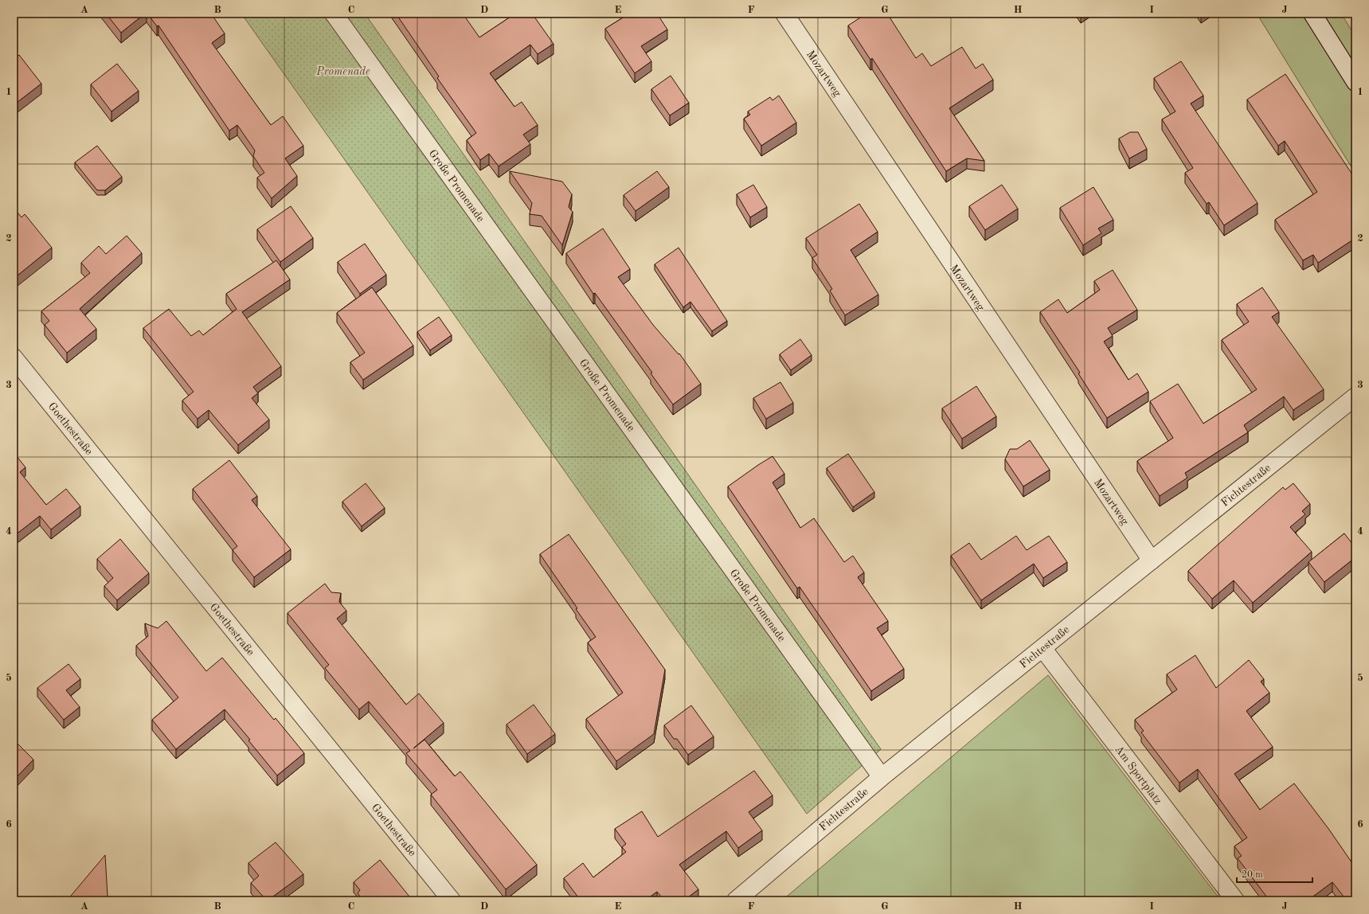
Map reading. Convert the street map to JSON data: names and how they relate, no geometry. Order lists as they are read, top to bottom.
{
  "streets": {
    "street": [
      "Mozartweg",
      "Große Promenade",
      "Goethestraße",
      "Fichtestraße",
      "Am Sportplatz"
    ]
  },
  "crossings": [
    ["Mozartweg", "Fichtestraße"],
    ["Große Promenade", "Fichtestraße"],
    ["Fichtestraße", "Am Sportplatz"]
  ],
  "parks": ["Promenade"],
  "scale_bar": "20 m",
  "grid": {
    "columns": [
      "A",
      "B",
      "C",
      "D",
      "E",
      "F",
      "G",
      "H",
      "I",
      "J"
    ],
    "rows": [
      "1",
      "2",
      "3",
      "4",
      "5",
      "6"
    ]
  }
}
